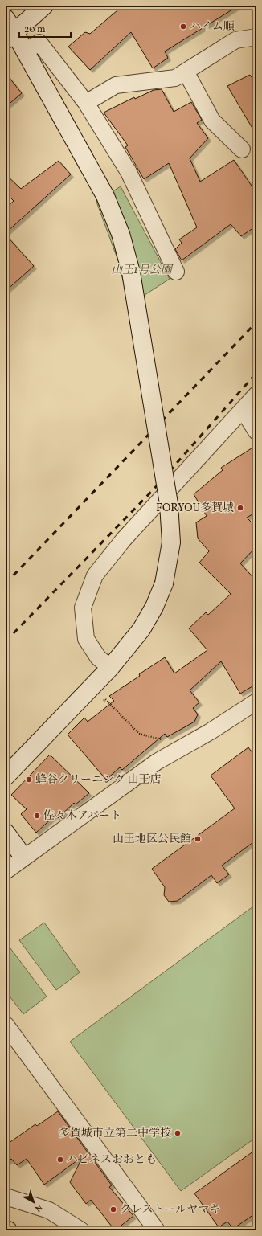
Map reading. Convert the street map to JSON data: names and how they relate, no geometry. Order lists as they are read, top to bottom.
{
  "parks": ["山王1号公園"],
  "places": [
    "ハイム順",
    "FORYOU多賀城",
    "蜂谷クリーニング 山王店",
    "佐々木アパート",
    "山王地区公民館",
    "多賀城市立第二中学校",
    "ハピネスおおとも",
    "クレストールヤマキ"
  ],
  "scale_bar": "20 m",
  "north": "bottom right"
}
